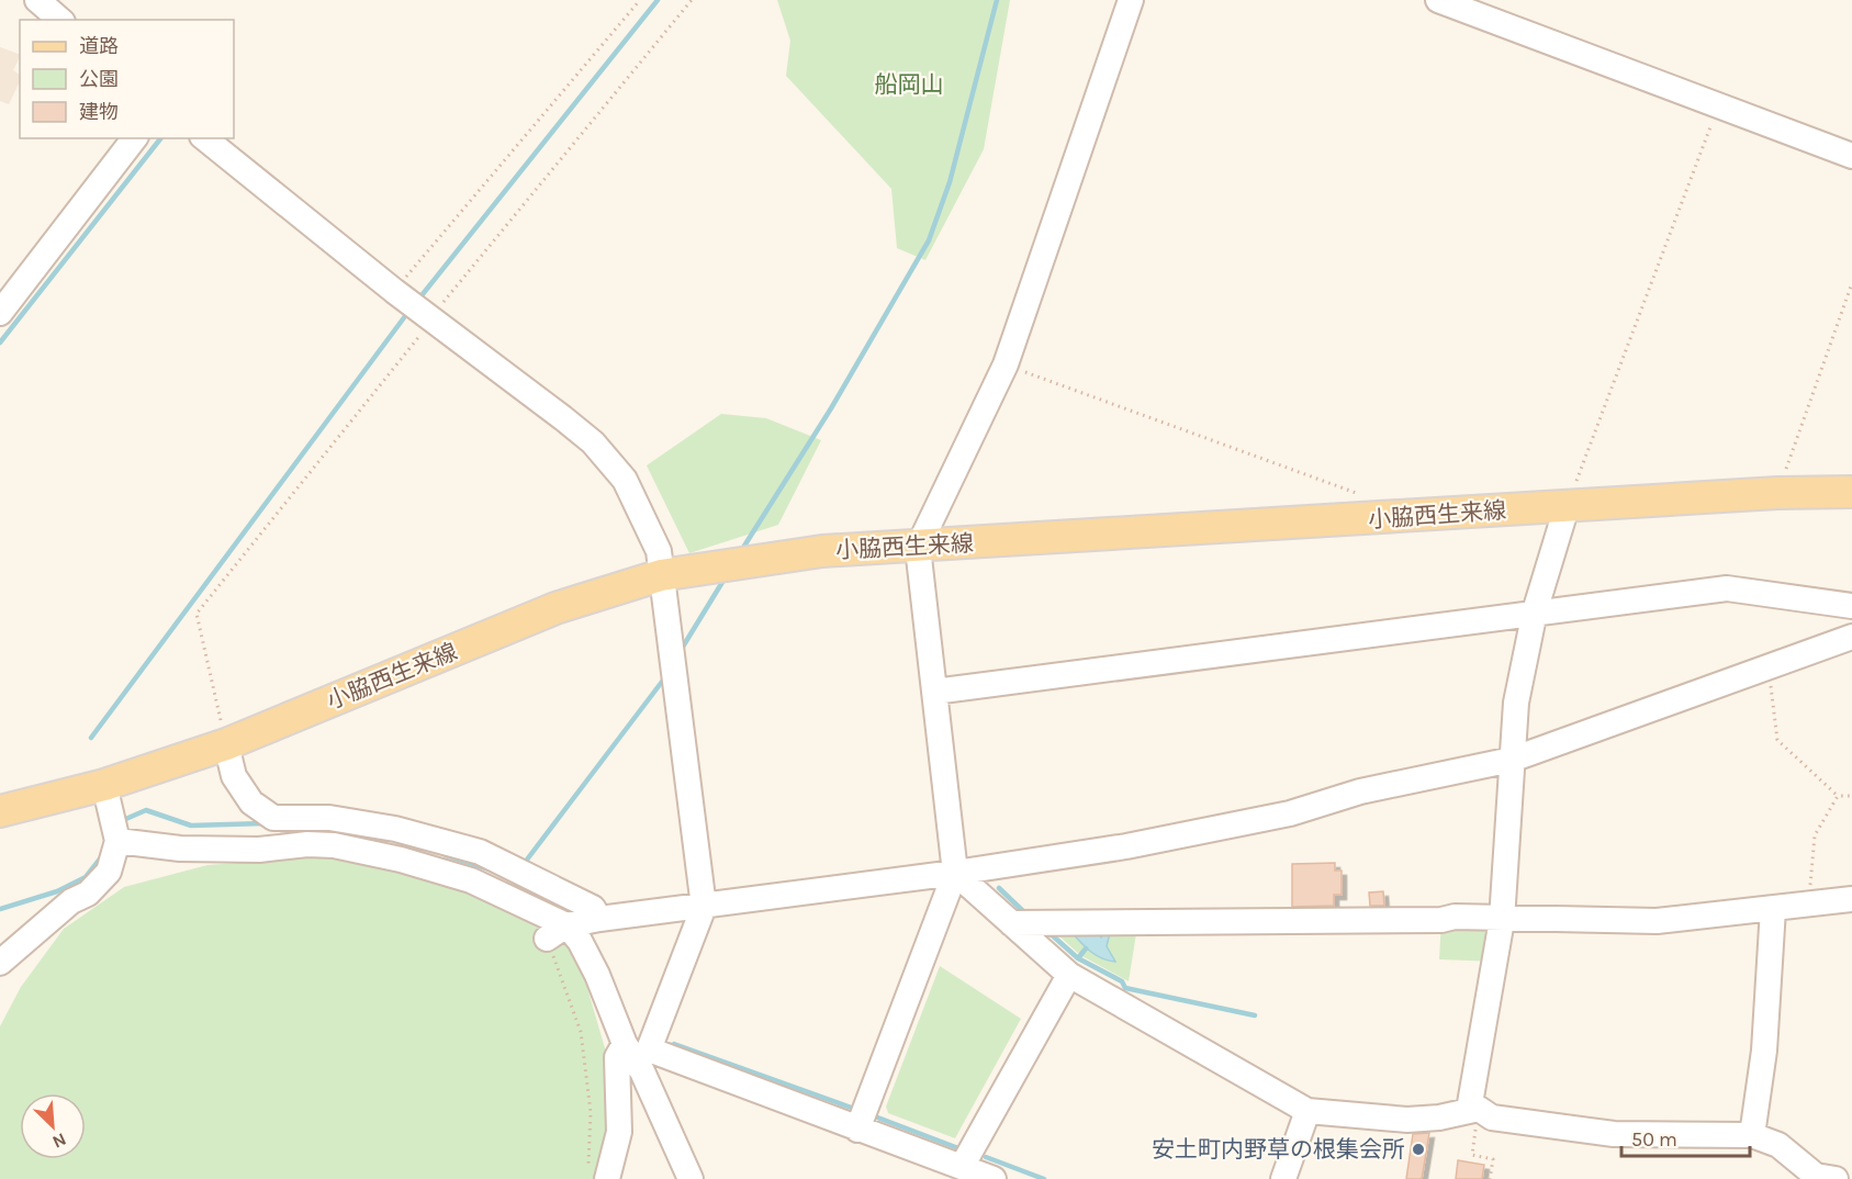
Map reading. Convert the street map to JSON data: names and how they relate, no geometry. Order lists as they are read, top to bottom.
{
  "streets": {
    "main road": ["小脇西生来線"]
  },
  "parks": ["船岡山"],
  "places": ["安土町内野草の根集会所"],
  "legend": ["道路", "公園", "建物"],
  "scale_bar": "50 m",
  "north": "bottom right"
}
